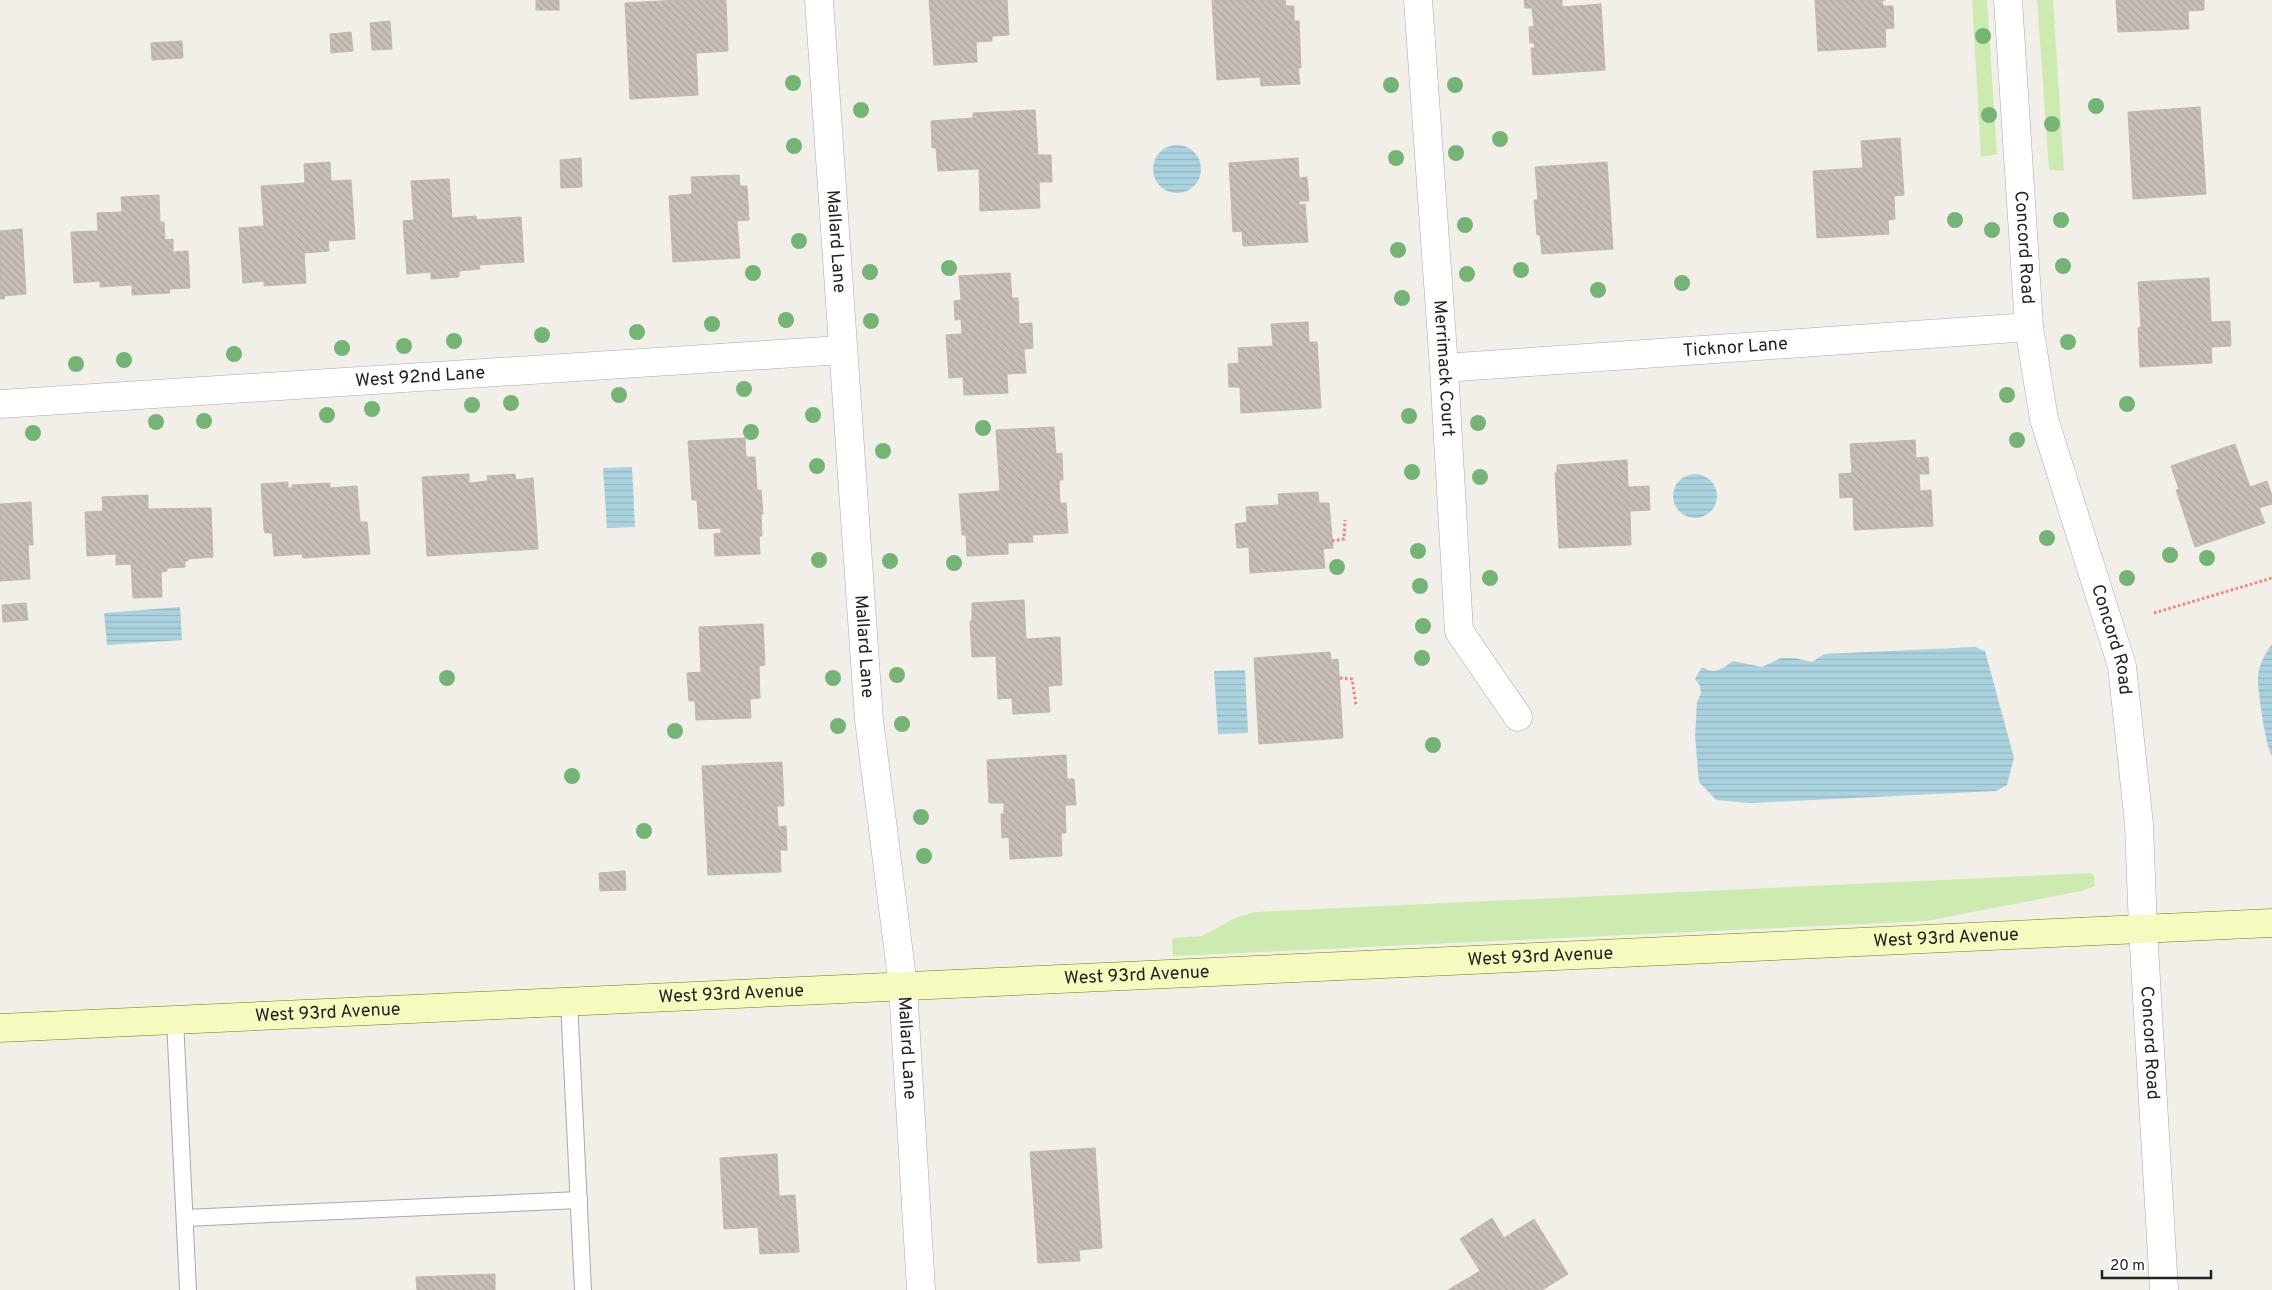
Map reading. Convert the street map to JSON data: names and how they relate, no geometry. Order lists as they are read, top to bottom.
{
  "streets": {
    "street": [
      "Mallard Lane",
      "Concord Road",
      "Ticknor Lane",
      "Merrimack Court",
      "West 92nd Lane",
      "West 93rd Avenue"
    ]
  },
  "crossings": [
    ["Mallard Lane", "West 92nd Lane"],
    ["Mallard Lane", "West 93rd Avenue"],
    ["Concord Road", "Ticknor Lane"],
    ["Concord Road", "West 93rd Avenue"],
    ["Ticknor Lane", "Merrimack Court"]
  ],
  "scale_bar": "20 m"
}
